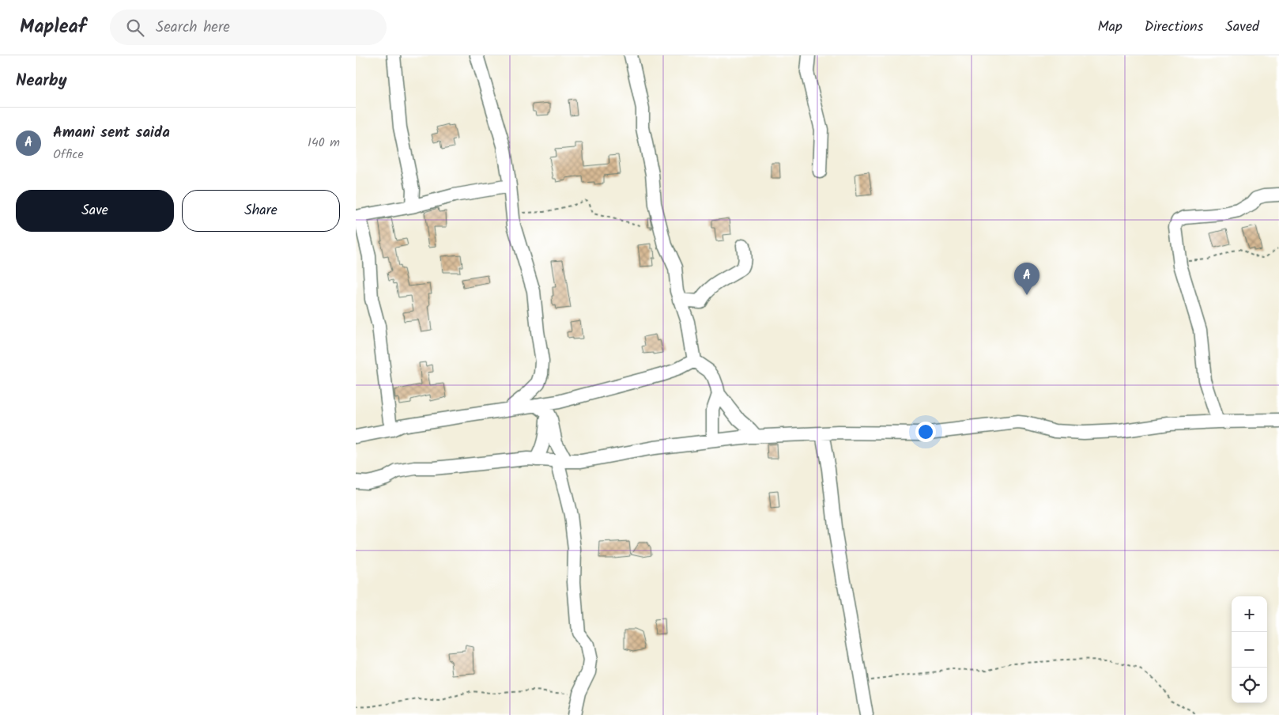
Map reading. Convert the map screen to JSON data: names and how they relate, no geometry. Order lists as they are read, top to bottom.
{
  "page": {
    "header": "Mapleaf",
    "search": "Search here",
    "nav": ["Map", "Directions", "Saved"],
    "heading": "Nearby",
    "list": [
      {
        "mark": "A",
        "name": "Amani sent saida",
        "note": "Office",
        "value": "140 m"
      }
    ],
    "buttons": ["Save", "Share"],
    "pins": "A",
    "map_buttons": ["+", "−"]
  }
}
